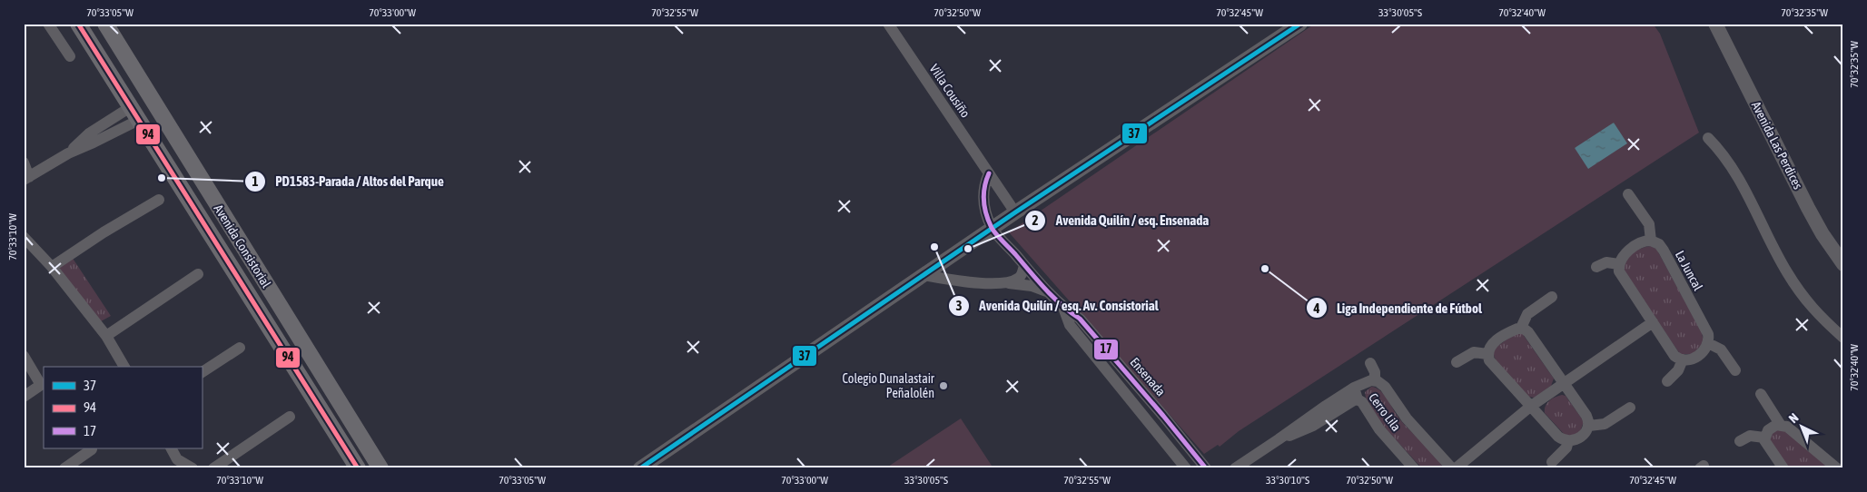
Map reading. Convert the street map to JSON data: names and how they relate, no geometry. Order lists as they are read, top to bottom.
{
  "streets": {
    "main road": ["Avenida Consistorial"],
    "street": [
      "Villa Cousiño",
      "Avenida Las Perdices",
      "La Juncal",
      "Ensenada",
      "Cerro Lila"
    ]
  },
  "places": [
    "PD1583-Parada / Altos del Parque",
    "Avenida Quilín / esq. Av. Consistorial",
    "Avenida Quilín / esq. Ensenada",
    "Liga Independiente de Fútbol",
    "Colegio Dunalastair Peñalolén"
  ],
  "lines": ["transit line 37", "transit line 94", "transit line 17"],
  "legend": ["37", "94", "17"],
  "north": "top left",
  "coordinates": [
    "70°33'05\"W",
    "70°33'00\"W",
    "70°32'55\"W",
    "70°32'50\"W",
    "70°32'45\"W",
    "33°30'05\"S",
    "70°32'40\"W",
    "70°32'35\"W",
    "70°33'10\"W",
    "33°30'10\"S"
  ]
}
